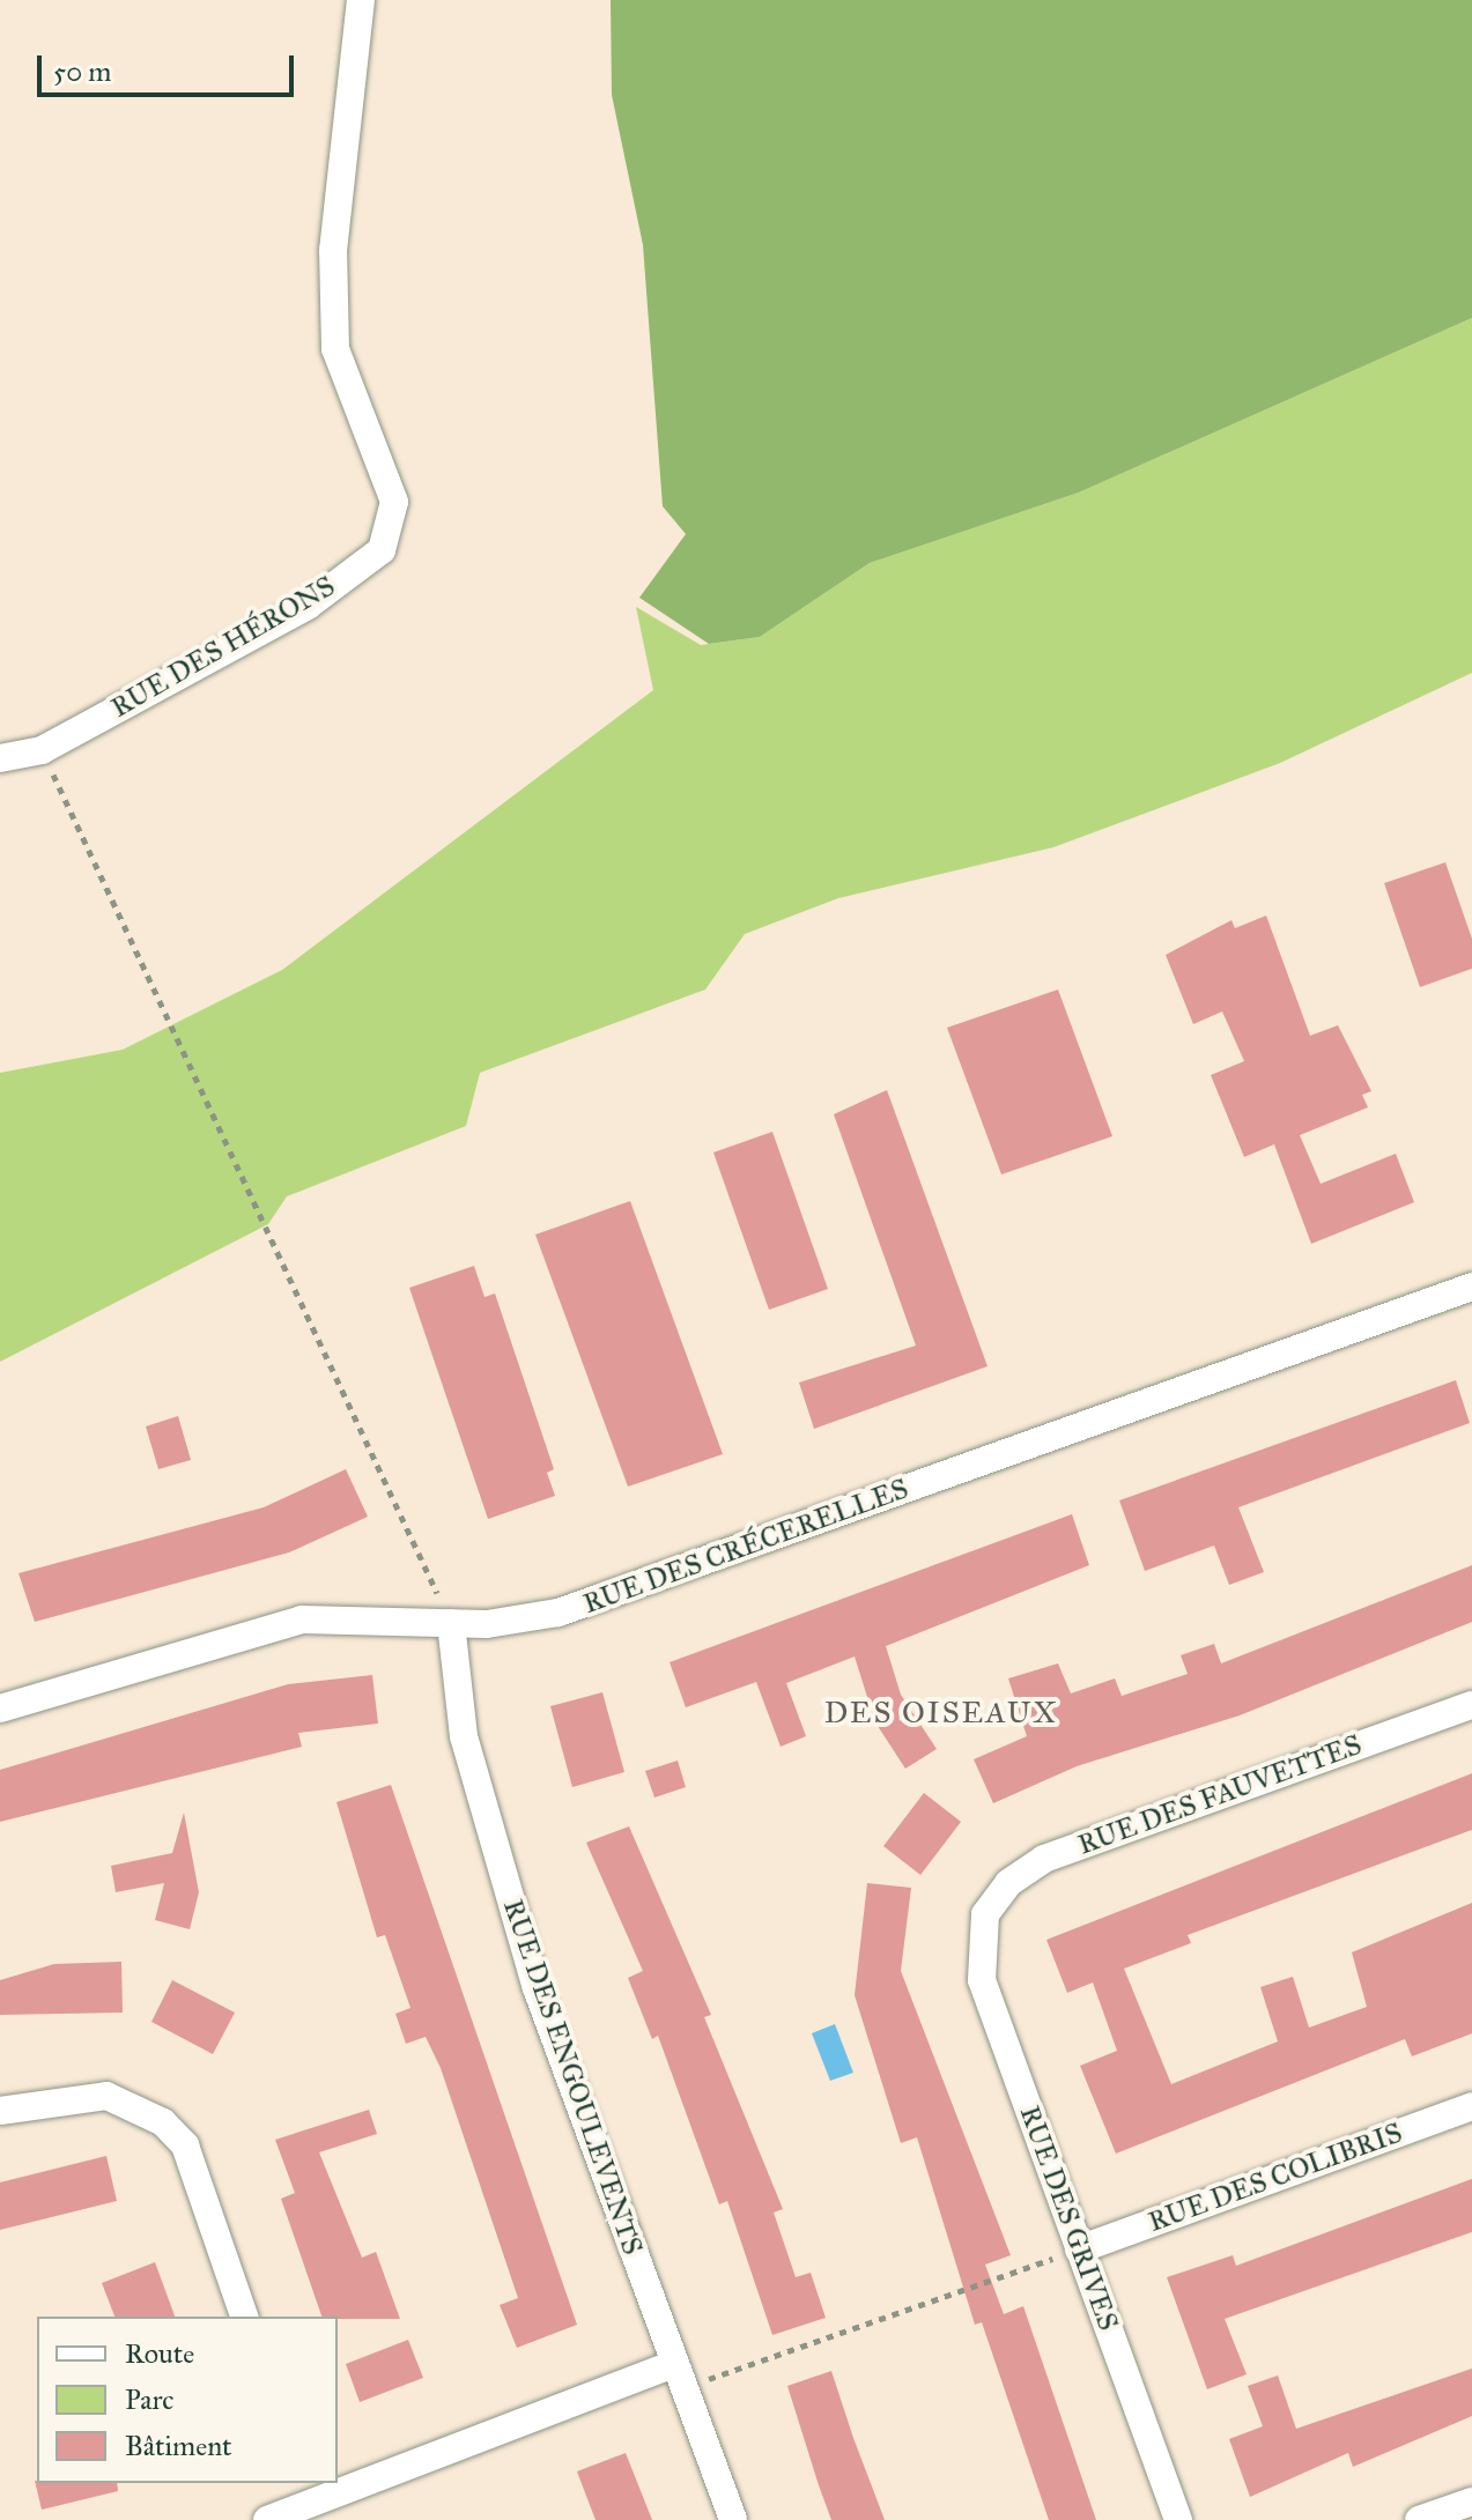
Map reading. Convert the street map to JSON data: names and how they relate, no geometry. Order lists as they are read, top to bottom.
{
  "streets": {
    "street": [
      "RUE DES HÉRONS",
      "RUE DES CRÉCERELLES",
      "RUE DES FAUVETTES",
      "RUE DES ENGOULEVENTS",
      "RUE DES COLIBRIS",
      "RUE DES GRIVES"
    ]
  },
  "crossings": [
    ["RUE DES CRÉCERELLES", "RUE DES ENGOULEVENTS"],
    ["RUE DES FAUVETTES", "RUE DES GRIVES"],
    ["RUE DES COLIBRIS", "RUE DES GRIVES"]
  ],
  "districts": ["DES OISEAUX"],
  "legend": ["Route", "Parc", "Bâtiment"],
  "scale_bar": "50 m"
}
